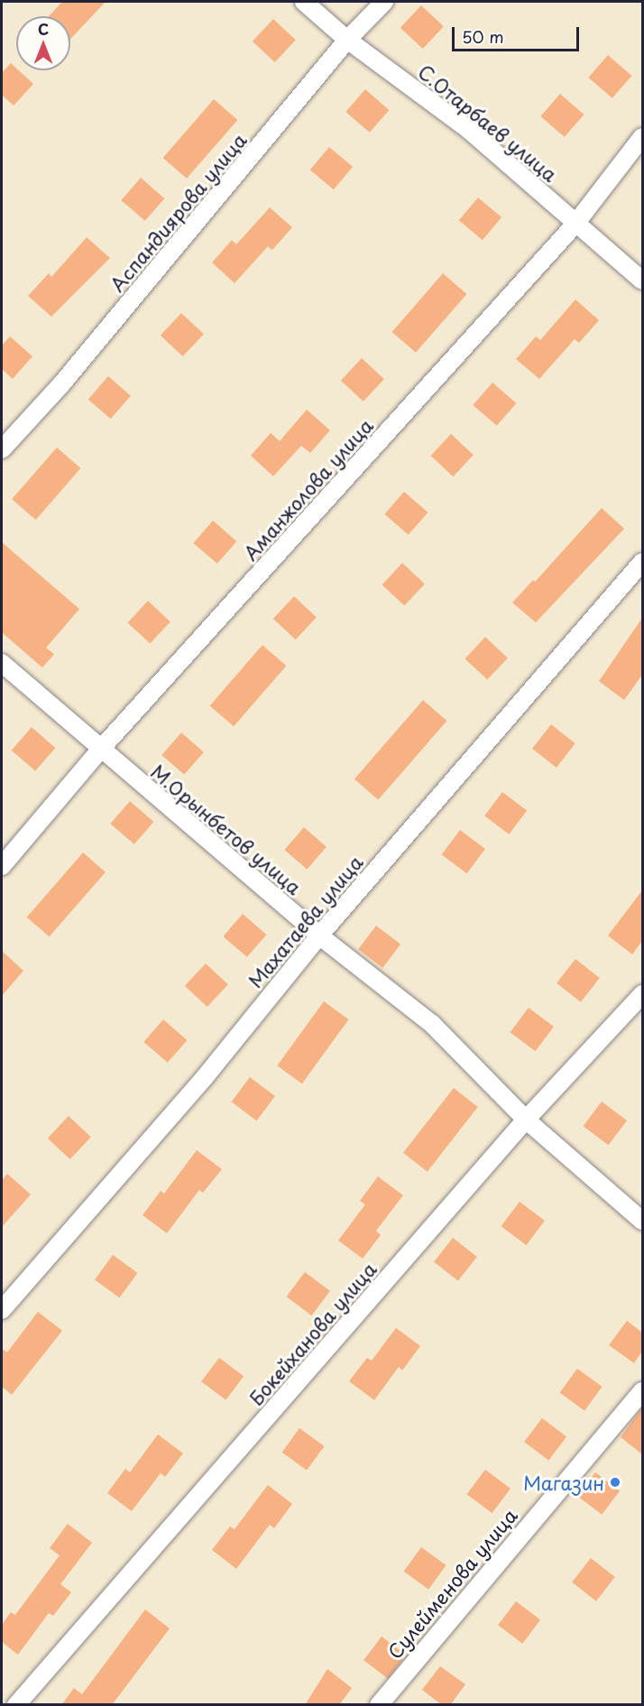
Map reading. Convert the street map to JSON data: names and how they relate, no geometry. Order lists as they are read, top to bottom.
{
  "streets": {
    "street": [
      "С.Отарбаев улица",
      "Аспандиярова улица",
      "Аманжолова улица",
      "М.Орынбетов улица",
      "Махатаева улица",
      "Бокейханова улица",
      "Сулейменова улица"
    ]
  },
  "crossings": [
    ["С.Отарбаев улица", "Аспандиярова улица"],
    ["С.Отарбаев улица", "Аманжолова улица"],
    ["Аманжолова улица", "М.Орынбетов улица"],
    ["М.Орынбетов улица", "Махатаева улица"],
    ["М.Орынбетов улица", "Бокейханова улица"]
  ],
  "places": ["Магазин"],
  "scale_bar": "50 m",
  "north": "top"
}
